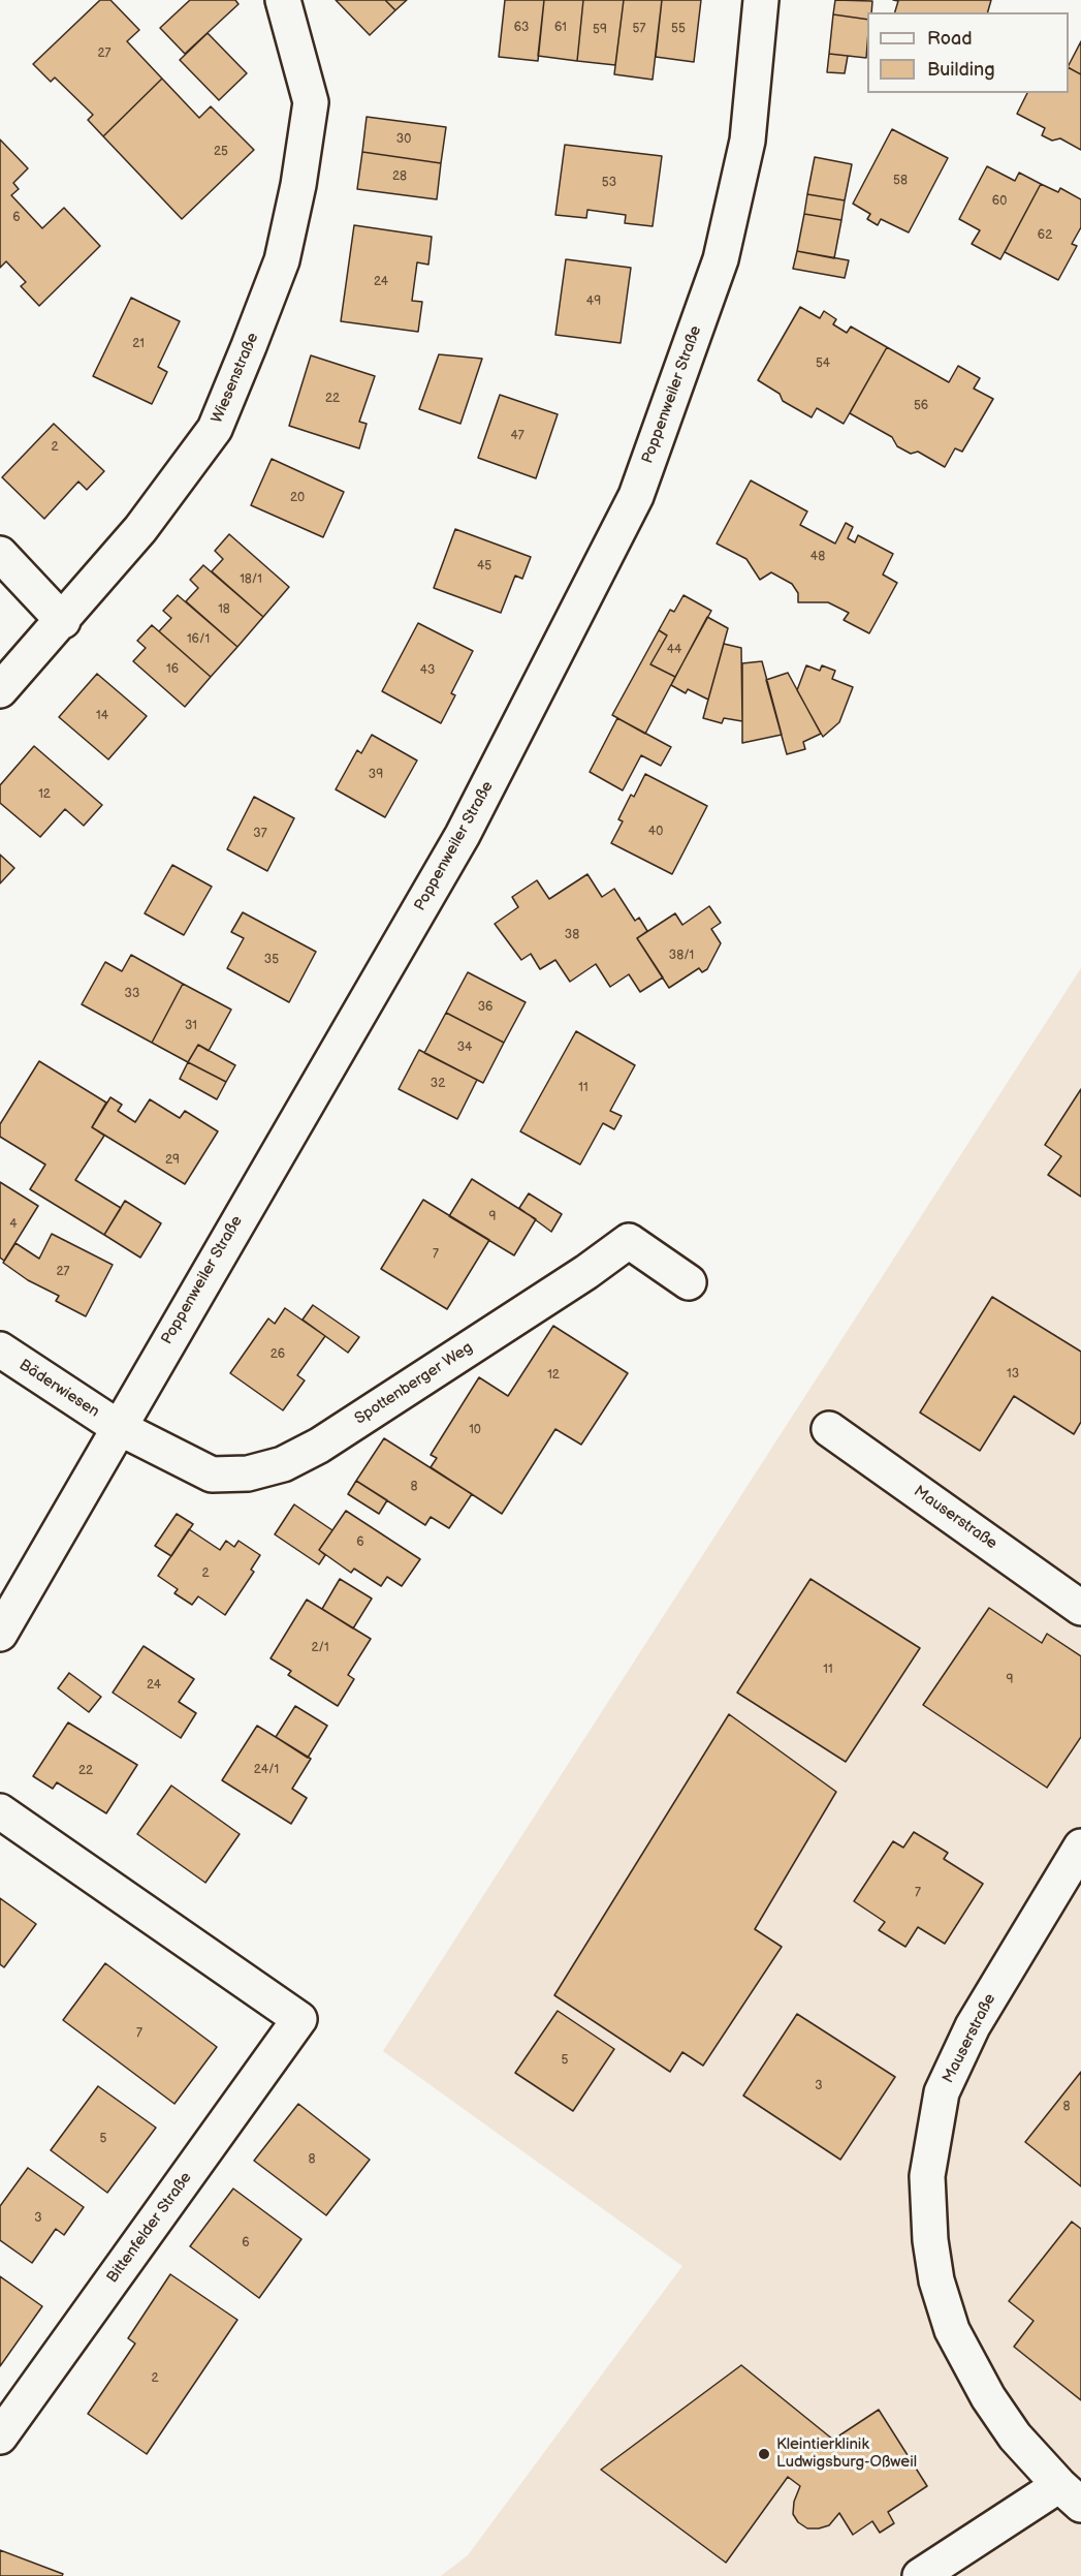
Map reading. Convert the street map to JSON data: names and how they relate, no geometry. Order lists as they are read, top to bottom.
{
  "streets": {
    "street": [
      "Wiesenstraße",
      "Poppenweiler Straße",
      "Spottenberger Weg",
      "Bäderwiesen",
      "Mauserstraße",
      "Bittenfelder Straße"
    ]
  },
  "crossings": [
    ["Poppenweiler Straße", "Spottenberger Weg"],
    ["Poppenweiler Straße", "Bäderwiesen"],
    ["Spottenberger Weg", "Bäderwiesen"]
  ],
  "places": ["Kleintierklinik Ludwigsburg-Oßweil"],
  "house_numbers": [
    "63",
    "61",
    "57",
    "55",
    "59",
    "27",
    "30",
    "25",
    "28",
    "58",
    "53",
    "60",
    "6",
    "62",
    "24",
    "49",
    "21",
    "54",
    "22",
    "56",
    "47",
    "2",
    "20",
    "48",
    "45",
    "18/1",
    "18",
    "16/1",
    "44",
    "16",
    "43",
    "14",
    "39",
    "12",
    "40",
    "37",
    "38",
    "38/1",
    "35",
    "33",
    "36",
    "31",
    "34",
    "32",
    "11",
    "29",
    "9",
    "4",
    "7",
    "27",
    "26",
    "13",
    "12",
    "10",
    "8",
    "6",
    "2",
    "2/1",
    "11",
    "9",
    "24",
    "24/1",
    "22",
    "7",
    "7",
    "5",
    "3",
    "8",
    "5",
    "8",
    "3",
    "6",
    "2"
  ],
  "legend": ["Road", "Building"]
}
